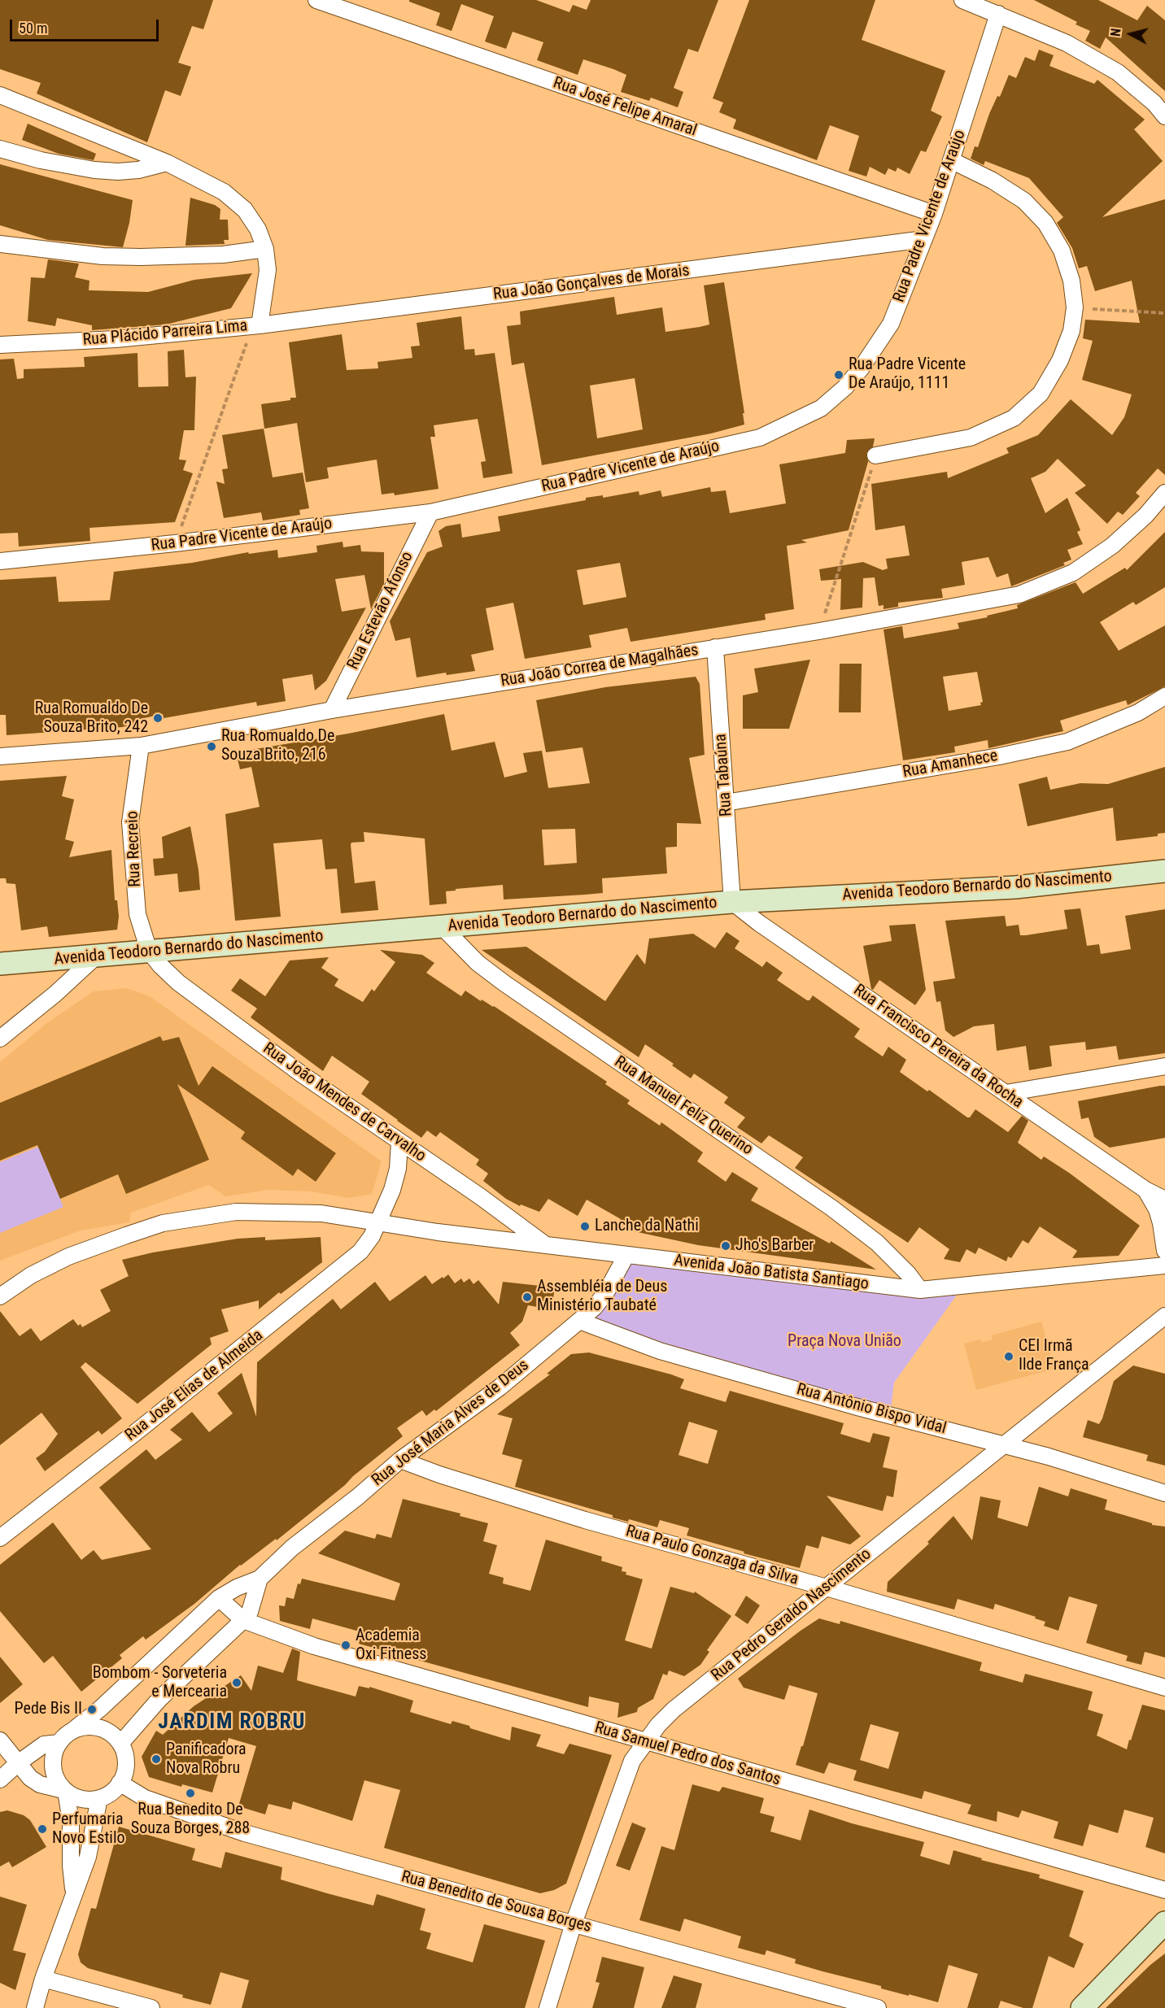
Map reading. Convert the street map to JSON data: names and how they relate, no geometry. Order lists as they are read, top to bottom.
{
  "streets": {
    "street": [
      "Rua José Felipe Amaral",
      "Rua Padre Vicente de Araújo",
      "Rua João Gonçalves de Morais",
      "Rua Plácido Parreira Lima",
      "Rua Estevão Afonso",
      "Rua João Correa de Magalhães",
      "Rua Amanhece",
      "Rua Tabaúna",
      "Rua Recreio",
      "Avenida Teodoro Bernardo do Nascimento",
      "Rua Francisco Pereira da Rocha",
      "Rua João Mendes de Carvalho",
      "Rua Manuel Feliz Querino",
      "Avenida João Batista Santiago",
      "Rua José Elias de Almeida",
      "Rua Antônio Bispo Vidal",
      "Rua José Maria Alves de Deus",
      "Rua Paulo Gonzaga da Silva",
      "Rua Pedro Geraldo Nascimento",
      "Rua Samuel Pedro dos Santos",
      "Rua Benedito de Sousa Borges"
    ]
  },
  "crossings": [
    ["Rua José Felipe Amaral", "Rua Padre Vicente de Araújo"],
    ["Rua Padre Vicente de Araújo", "Rua João Gonçalves de Morais"],
    ["Rua Padre Vicente de Araújo", "Rua Estevão Afonso"],
    ["Rua João Gonçalves de Morais", "Rua Plácido Parreira Lima"],
    ["Rua Estevão Afonso", "Rua João Correa de Magalhães"],
    ["Rua João Correa de Magalhães", "Rua Tabaúna"],
    ["Rua João Correa de Magalhães", "Rua Recreio"],
    ["Rua Amanhece", "Rua Tabaúna"],
    ["Rua Tabaúna", "Avenida Teodoro Bernardo do Nascimento"],
    ["Rua Tabaúna", "Rua Francisco Pereira da Rocha"],
    ["Rua Recreio", "Avenida Teodoro Bernardo do Nascimento"],
    ["Rua Recreio", "Rua João Mendes de Carvalho"],
    ["Avenida Teodoro Bernardo do Nascimento", "Rua Francisco Pereira da Rocha"],
    ["Avenida Teodoro Bernardo do Nascimento", "Rua João Mendes de Carvalho"],
    ["Avenida Teodoro Bernardo do Nascimento", "Rua Manuel Feliz Querino"],
    ["Rua João Mendes de Carvalho", "Avenida João Batista Santiago"],
    ["Rua Manuel Feliz Querino", "Avenida João Batista Santiago"],
    ["Avenida João Batista Santiago", "Rua José Elias de Almeida"],
    ["Avenida João Batista Santiago", "Rua José Maria Alves de Deus"],
    ["Rua Antônio Bispo Vidal", "Rua José Maria Alves de Deus"],
    ["Rua Antônio Bispo Vidal", "Rua Pedro Geraldo Nascimento"],
    ["Rua José Maria Alves de Deus", "Rua Paulo Gonzaga da Silva"],
    ["Rua José Maria Alves de Deus", "Rua Samuel Pedro dos Santos"],
    ["Rua José Maria Alves de Deus", "Rua Benedito de Sousa Borges"],
    ["Rua Paulo Gonzaga da Silva", "Rua Pedro Geraldo Nascimento"],
    ["Rua Pedro Geraldo Nascimento", "Rua Samuel Pedro dos Santos"],
    ["Rua Pedro Geraldo Nascimento", "Rua Benedito de Sousa Borges"]
  ],
  "districts": ["JARDIM ROBRU"],
  "parks": ["Praça Nova União"],
  "places": [
    "Rua Padre Vicente De Araújo, 1111",
    "Rua Romualdo De Souza Brito, 242",
    "Rua Romualdo De Souza Brito, 216",
    "Lanche da Nathi",
    "Jho's Barber",
    "Assembléia de Deus Ministério Taubaté",
    "CEI Irmã Ilde França",
    "Academia Oxi Fitness",
    "Bombom - Sorveteria e Mercearia",
    "Pede Bis II",
    "Panificadora Nova Robru",
    "Rua Benedito De Souza Borges, 288",
    "Perfumaria Novo Estilo"
  ],
  "scale_bar": "50 m",
  "north": "left"
}
